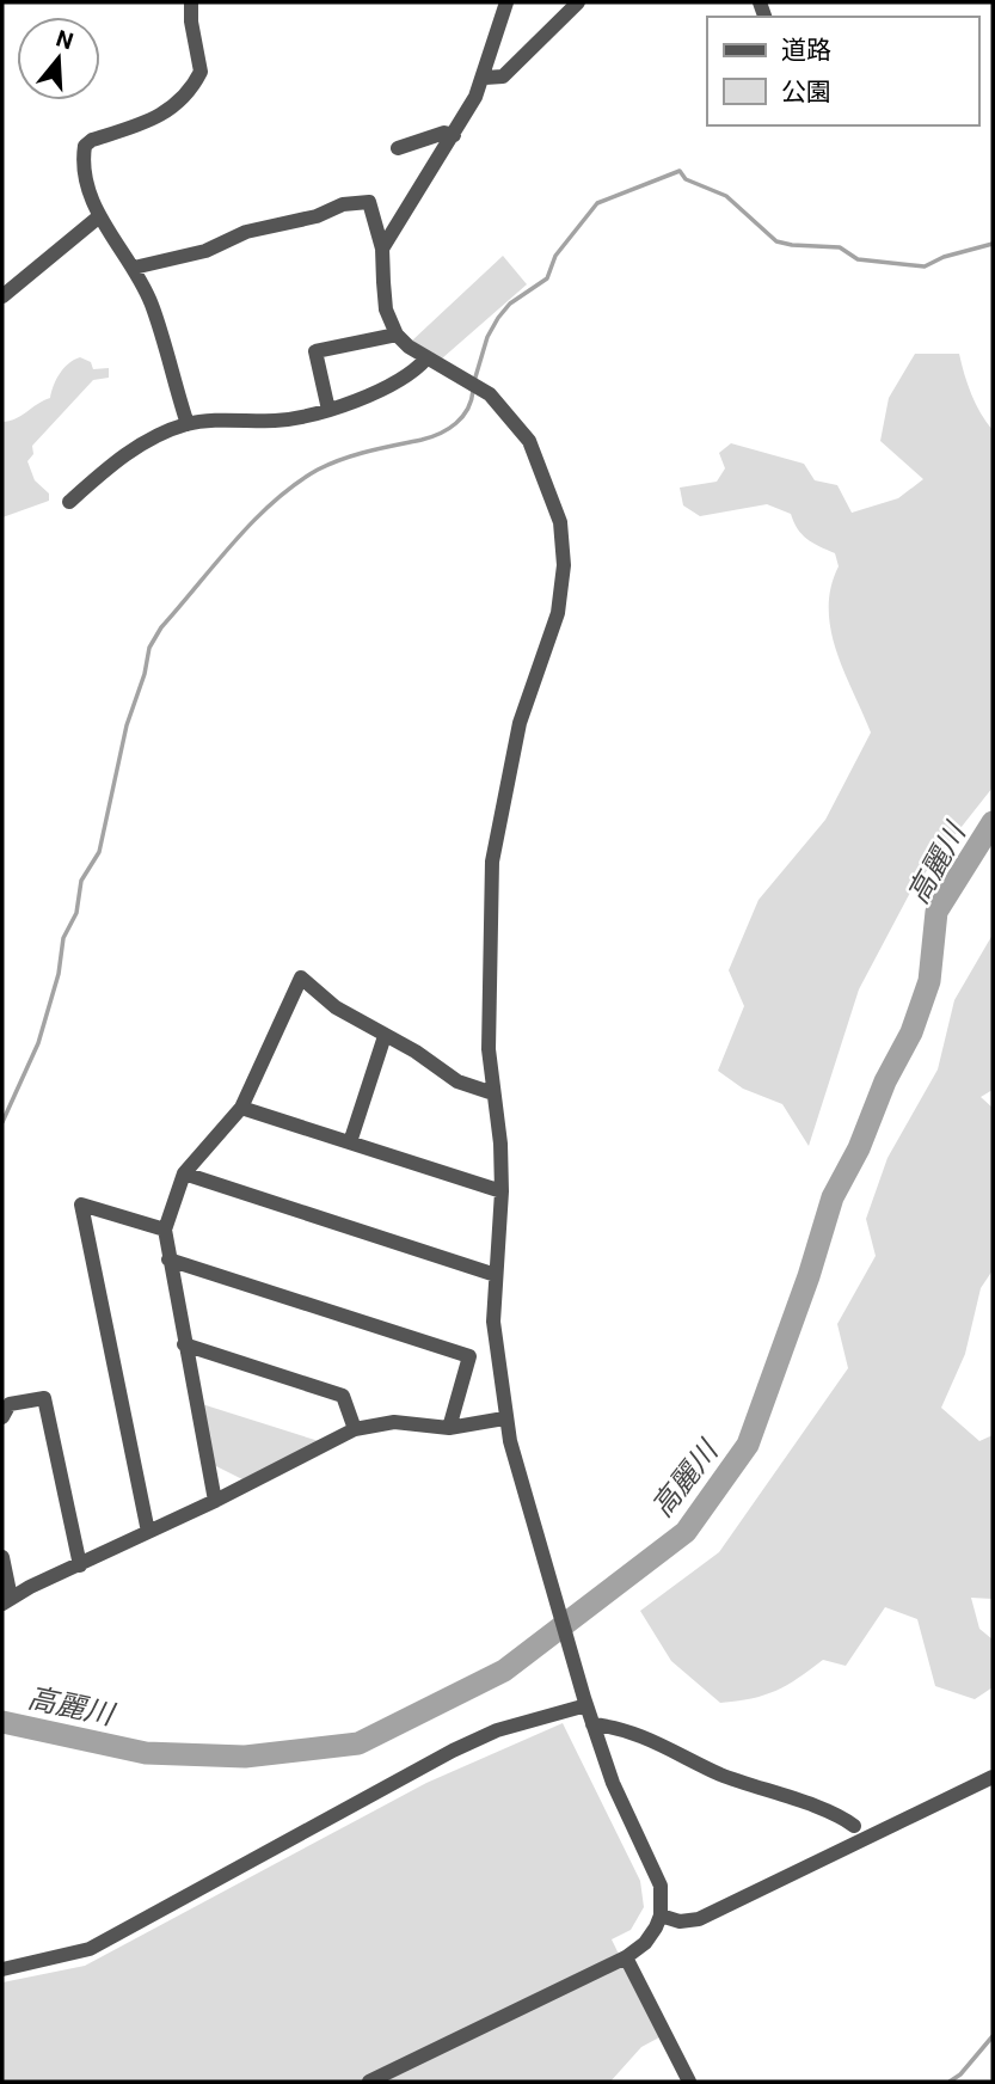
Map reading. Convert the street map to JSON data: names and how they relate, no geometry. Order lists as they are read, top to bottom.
{
  "water": ["高麗川"],
  "legend": ["道路", "公園"],
  "north": "top"
}
